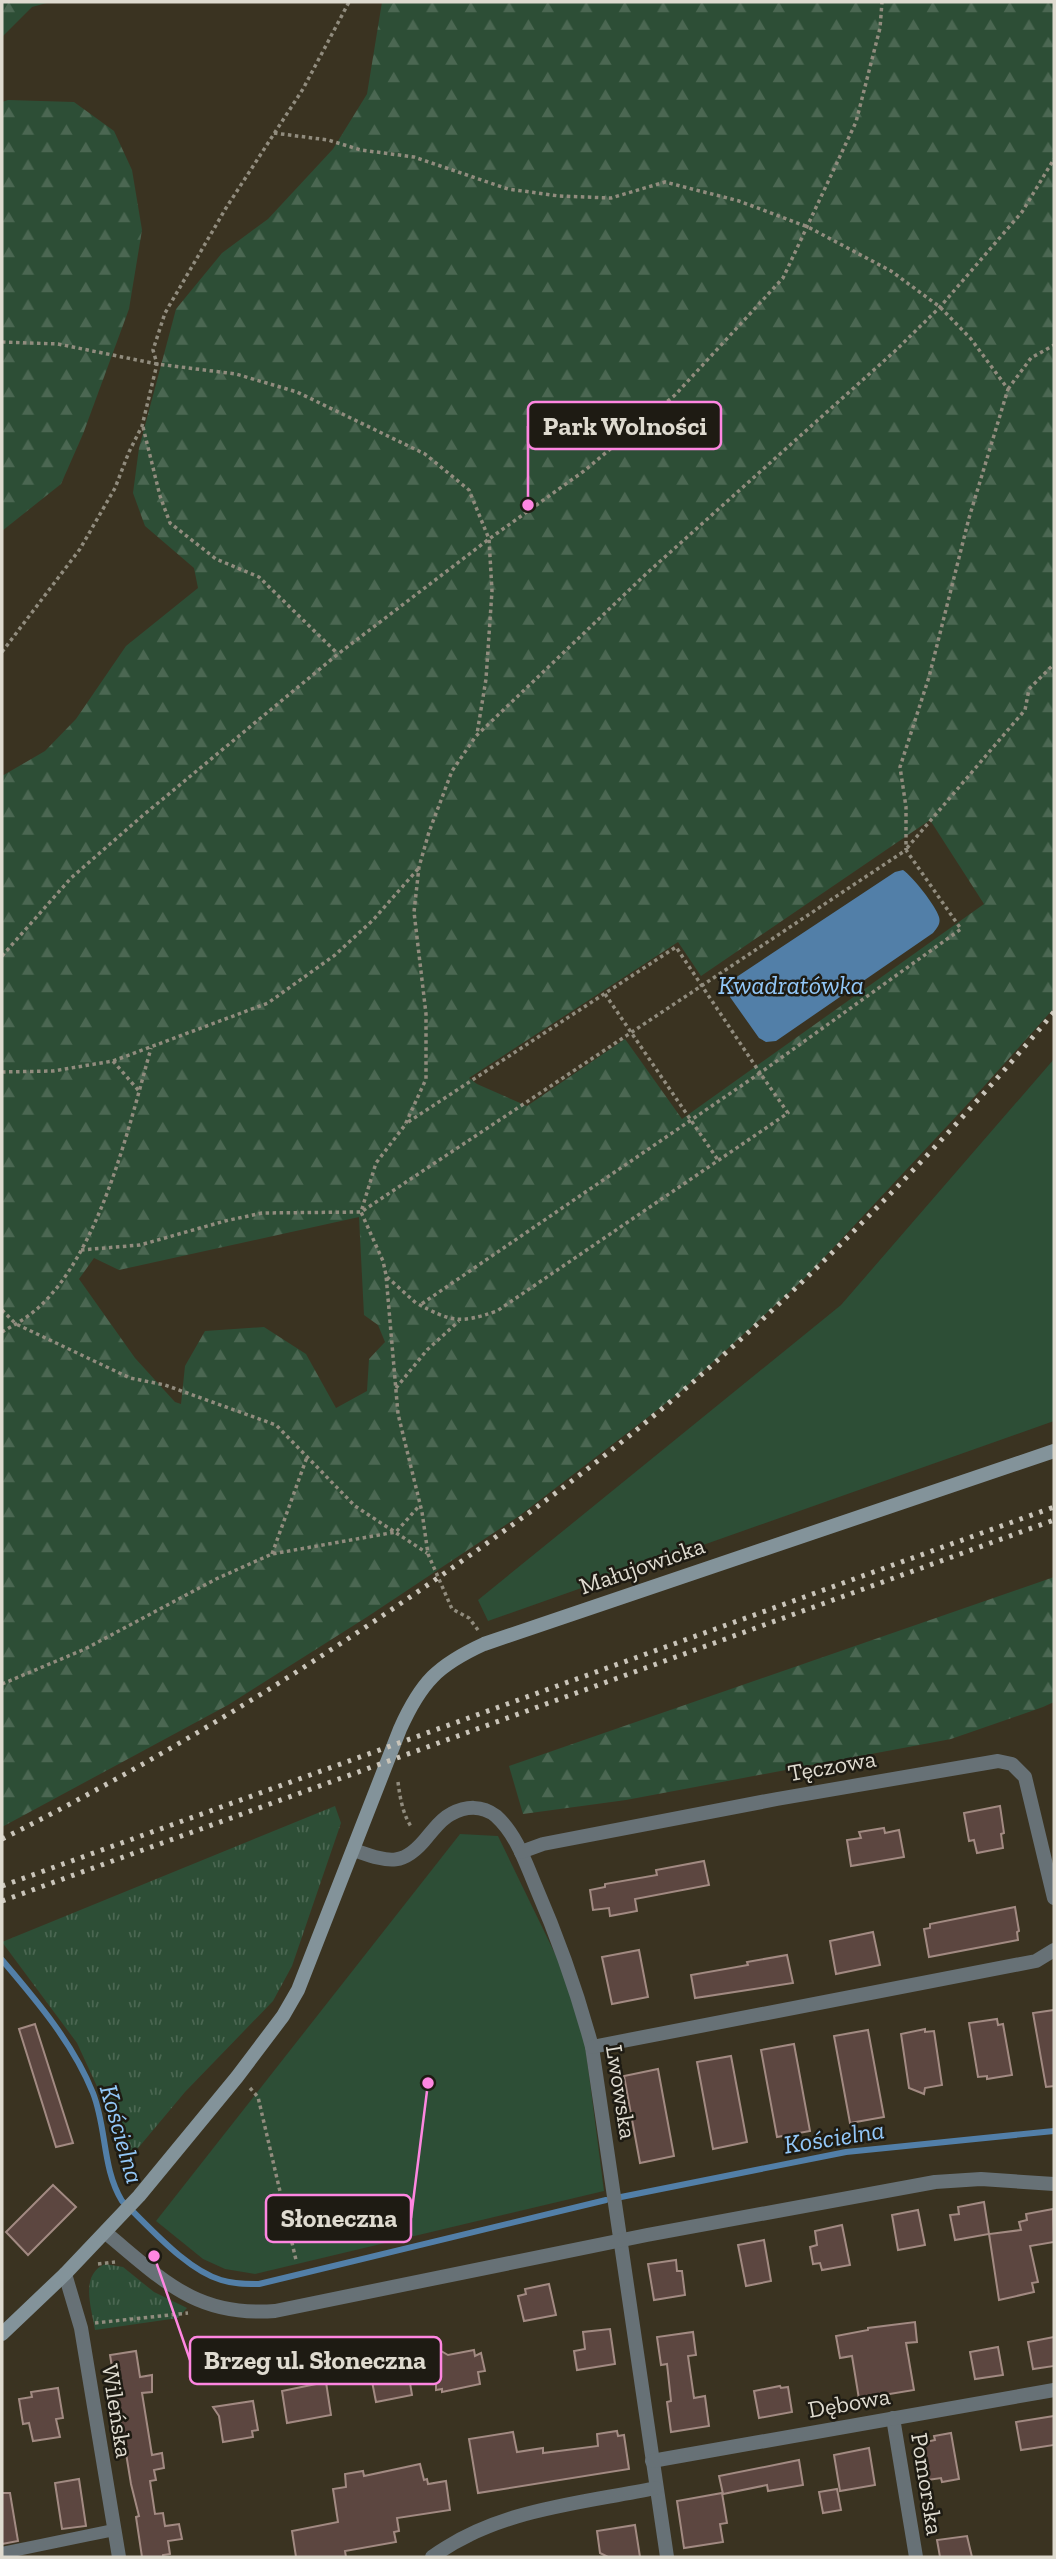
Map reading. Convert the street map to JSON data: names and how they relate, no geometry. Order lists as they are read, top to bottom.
{
  "streets": {
    "street": [
      "Małujowicka",
      "Tęczowa",
      "Lwowska",
      "Dębowa",
      "Wileńska",
      "Pomorska"
    ]
  },
  "crossings": [
    ["Małujowicka", "Lwowska"],
    ["Małujowicka", "Wileńska"],
    ["Tęczowa", "Lwowska"],
    ["Lwowska", "Dębowa"],
    ["Dębowa", "Pomorska"]
  ],
  "water": ["Kwadratówka", "Kościelna"],
  "places": ["Park Wolności", "Słoneczna", "Brzeg ul. Słoneczna"]
}
